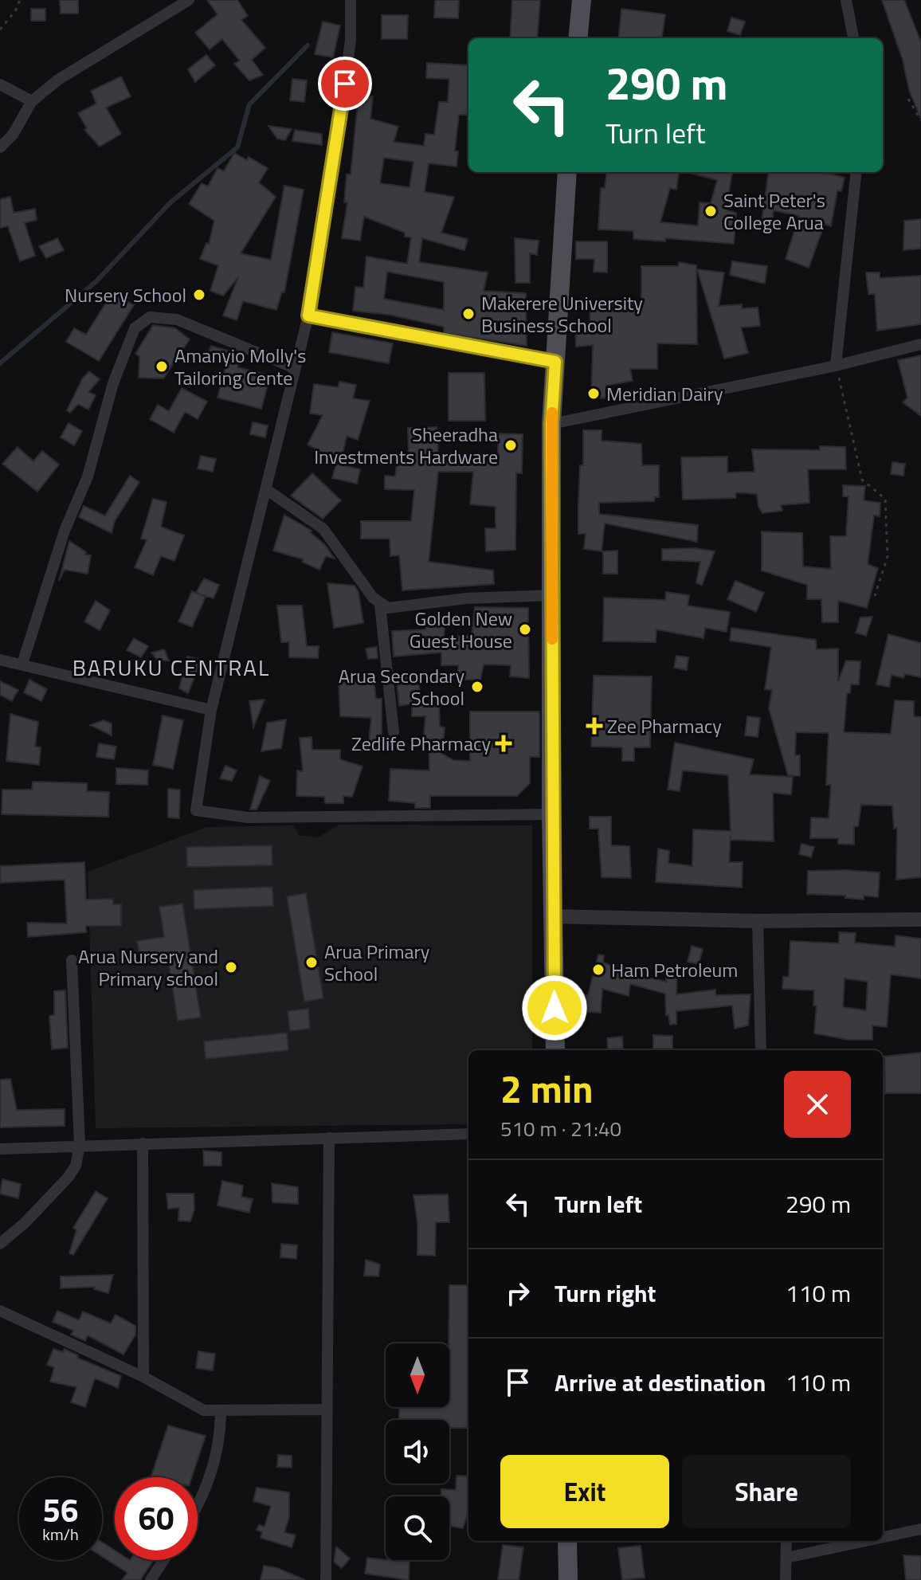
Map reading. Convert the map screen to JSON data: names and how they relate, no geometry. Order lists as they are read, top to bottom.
{
  "districts": ["BARUKU CENTRAL"],
  "places": {
    "other": [
      "Saint Peter's College Arua",
      "Nursery School",
      "Makerere University Business School",
      "Amanyio Molly's Tailoring Cente",
      "Meridian Dairy",
      "Sheeradha Investments Hardware",
      "Golden New Guest House",
      "Arua Secondary School",
      "Arua Primary School",
      "Arua Nursery and Primary school",
      "Ham Petroleum"
    ],
    "health": ["Zee Pharmacy", "Zedlife Pharmacy"]
  },
  "north": "bottom",
  "page": {
    "turn": ["290 m", "Turn left"],
    "heading": ["2 min", "510 m · 21:40"],
    "list": [
      {
        "name": "Turn left",
        "value": "290 m"
      },
      {
        "name": "Turn right",
        "value": "110 m"
      },
      {
        "name": "Arrive at destination",
        "value": "110 m"
      }
    ],
    "buttons": ["Exit", "Share"],
    "speed": "56 km/h",
    "limit": "60"
  }
}
